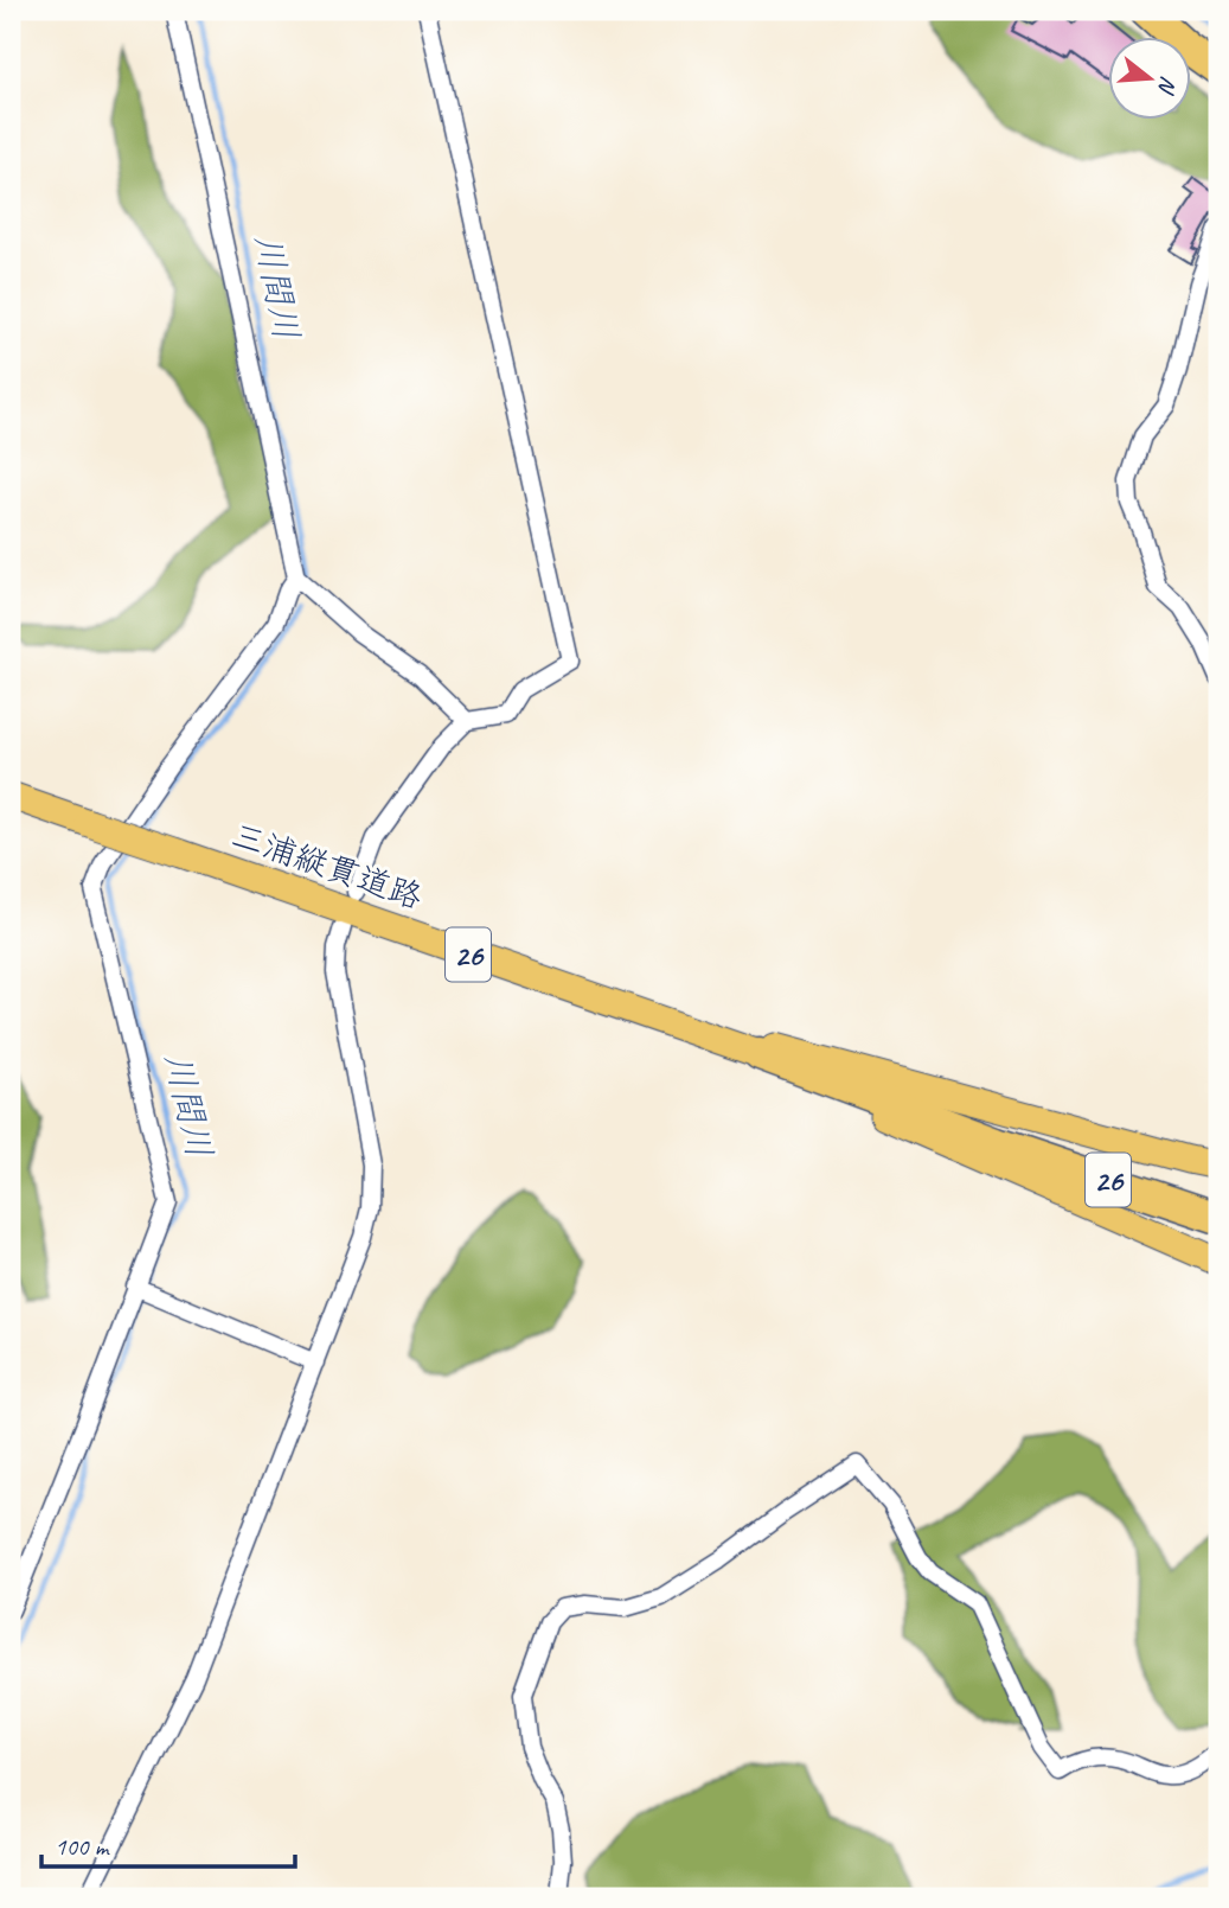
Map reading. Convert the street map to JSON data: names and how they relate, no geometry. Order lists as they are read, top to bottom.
{
  "streets": {
    "highway": ["26"],
    "main road": ["三浦縦貫道路"]
  },
  "crossings": [
    ["三浦縦貫道路", "26"]
  ],
  "water": ["川間川"],
  "scale_bar": "100 m",
  "north": "right"
}
